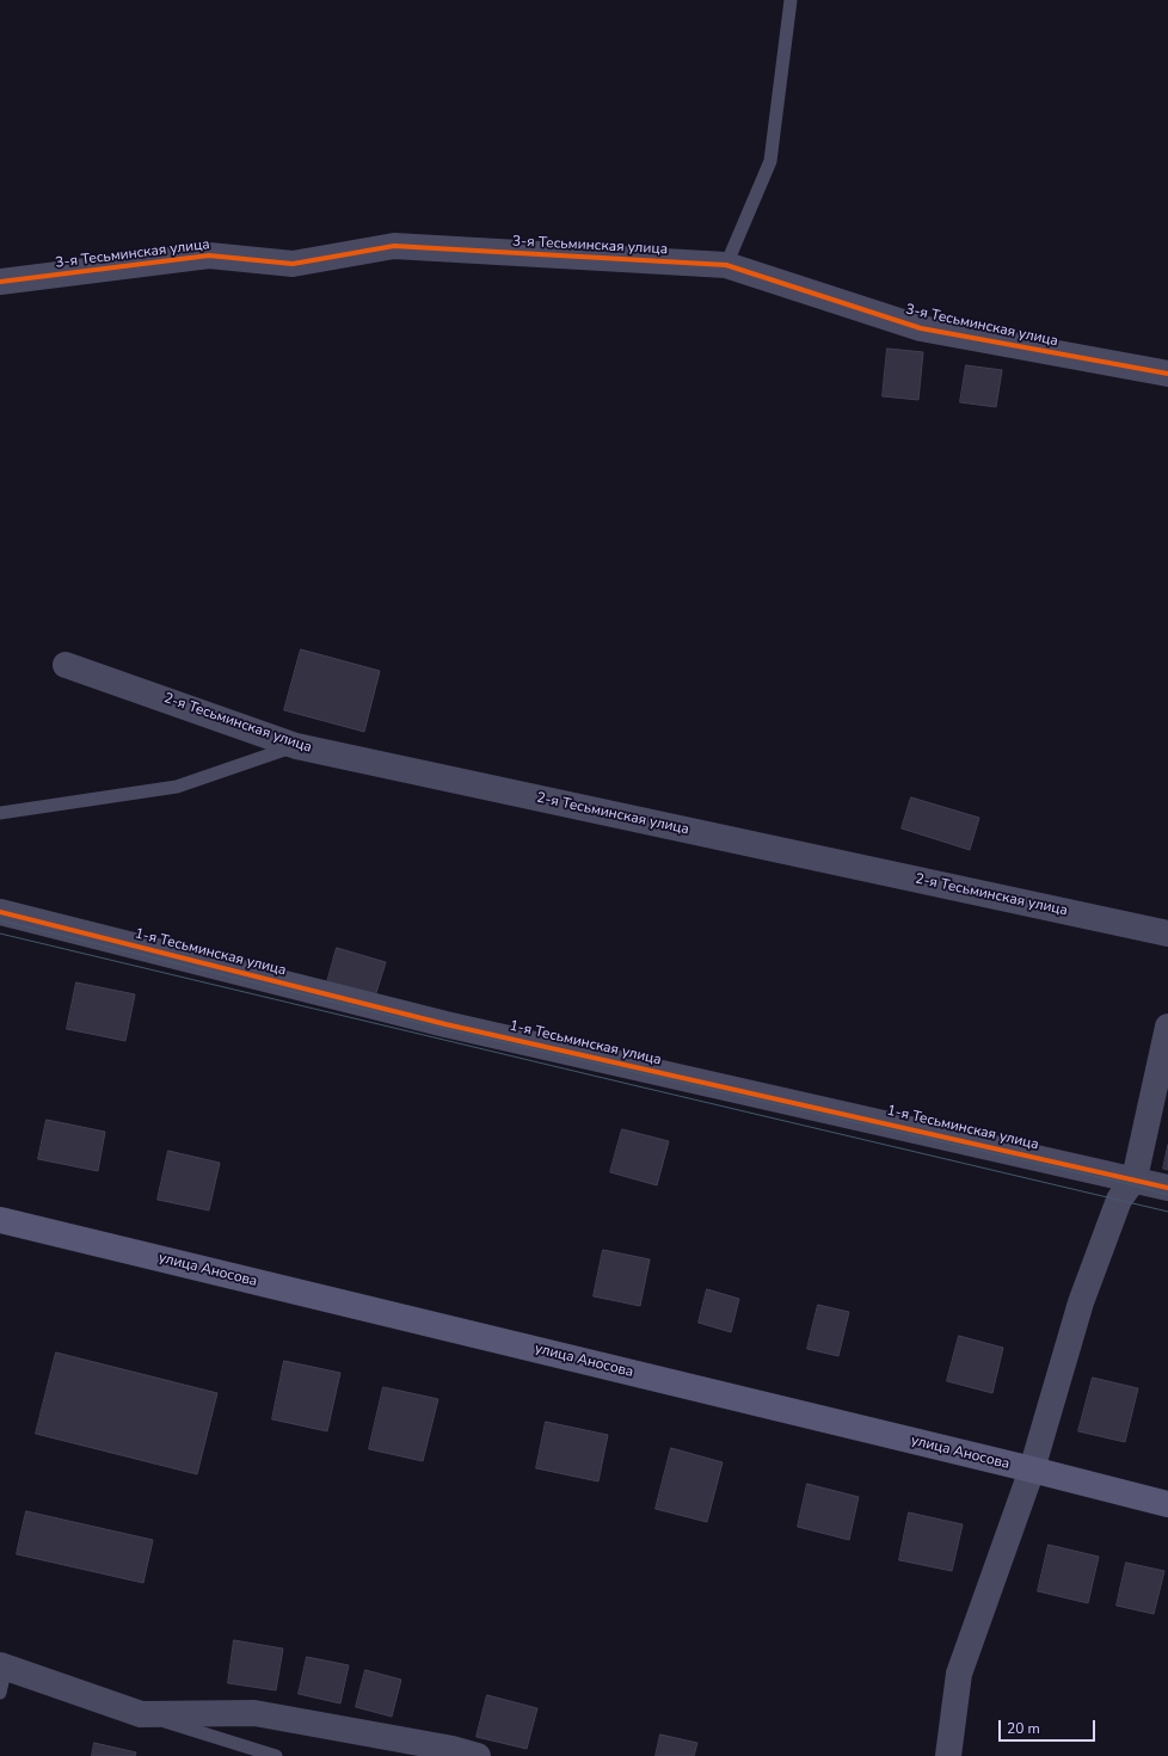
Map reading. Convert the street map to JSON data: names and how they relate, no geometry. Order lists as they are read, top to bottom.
{
  "streets": {
    "main road": ["улица Аносова"],
    "street": ["3-я Тесьминская улица", "2-я Тесьминская улица", "1-я Тесьминская улица"]
  },
  "scale_bar": "20 m"
}
